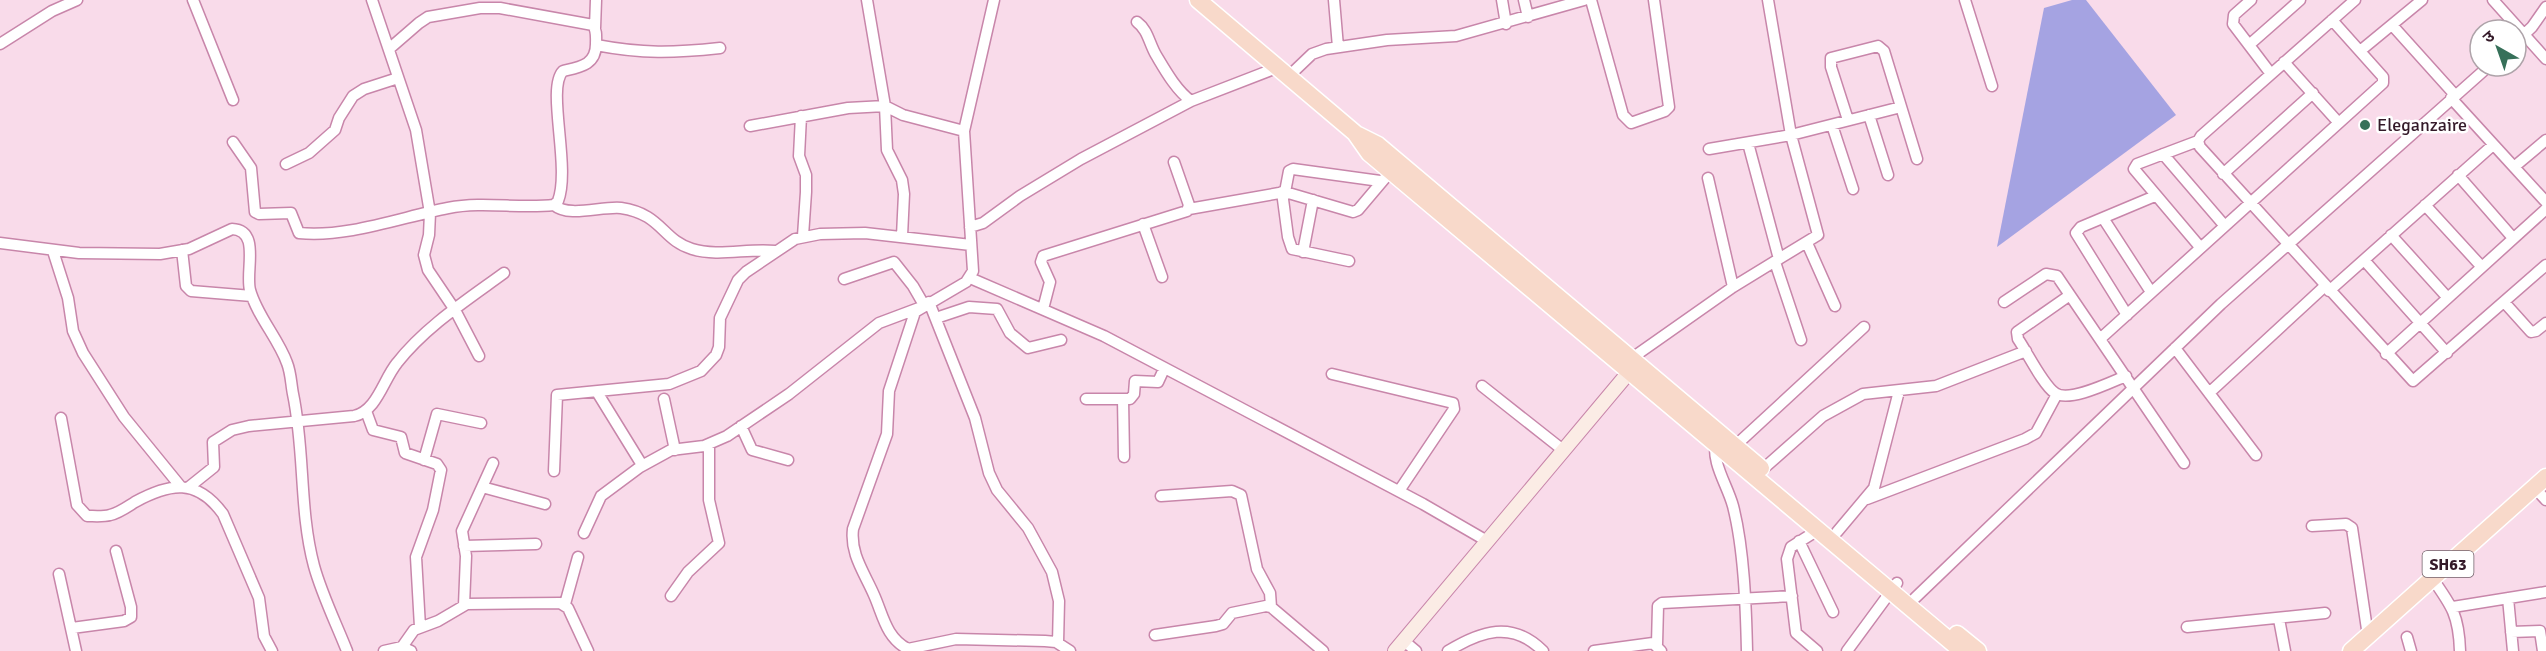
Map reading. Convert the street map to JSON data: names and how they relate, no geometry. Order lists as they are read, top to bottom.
{
  "streets": {
    "main road": ["SH63"]
  },
  "places": ["Eleganzaire"],
  "north": "top left"
}
